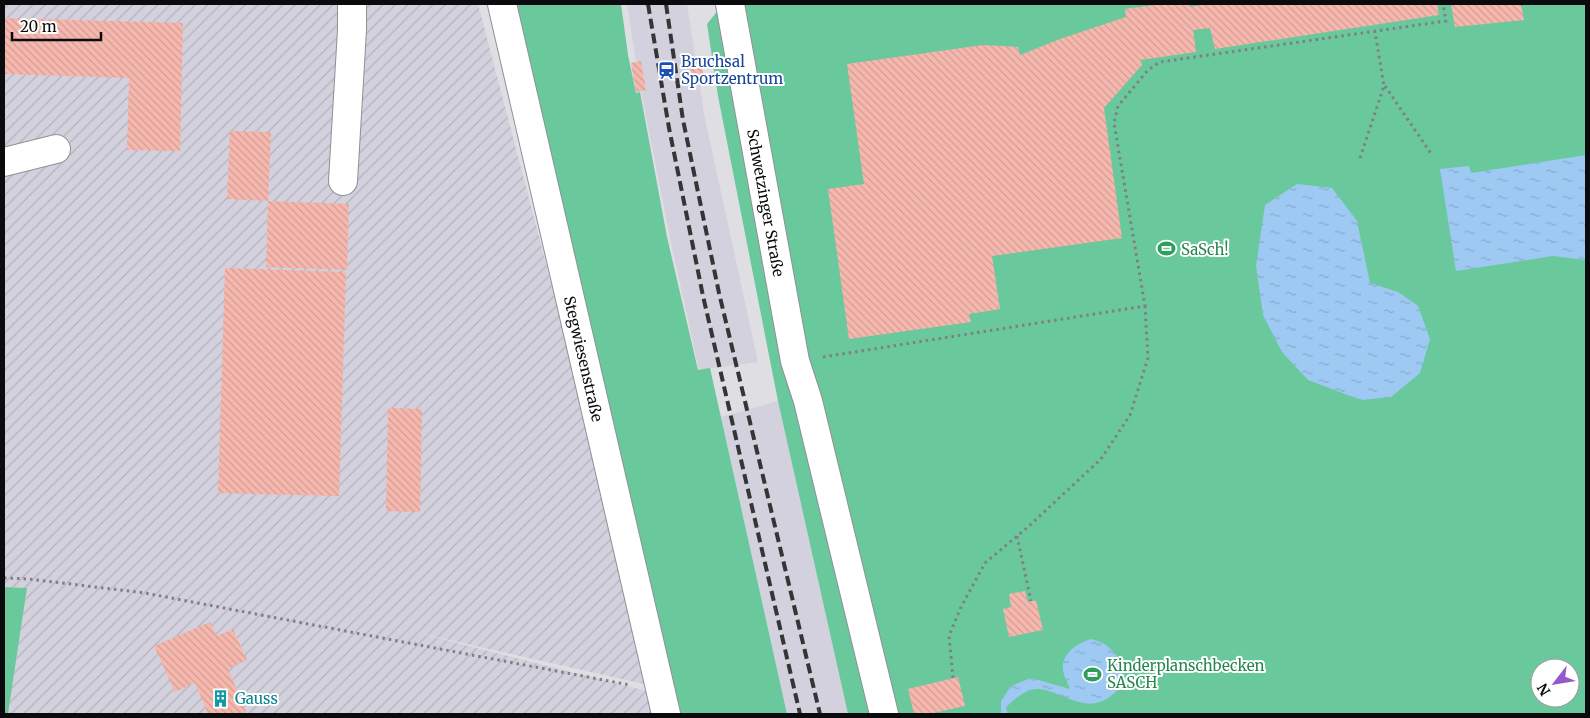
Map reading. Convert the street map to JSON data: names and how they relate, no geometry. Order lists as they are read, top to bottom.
{
  "streets": {
    "street": ["Schwetzinger Straße", "Stegwiesenstraße"]
  },
  "places": {
    "station": ["Bruchsal Sportzentrum"],
    "sports": ["SaSch!", "Kinderplanschbecken SASCH"],
    "building": ["Gauss"]
  },
  "scale_bar": "20 m",
  "north": "bottom left"
}
